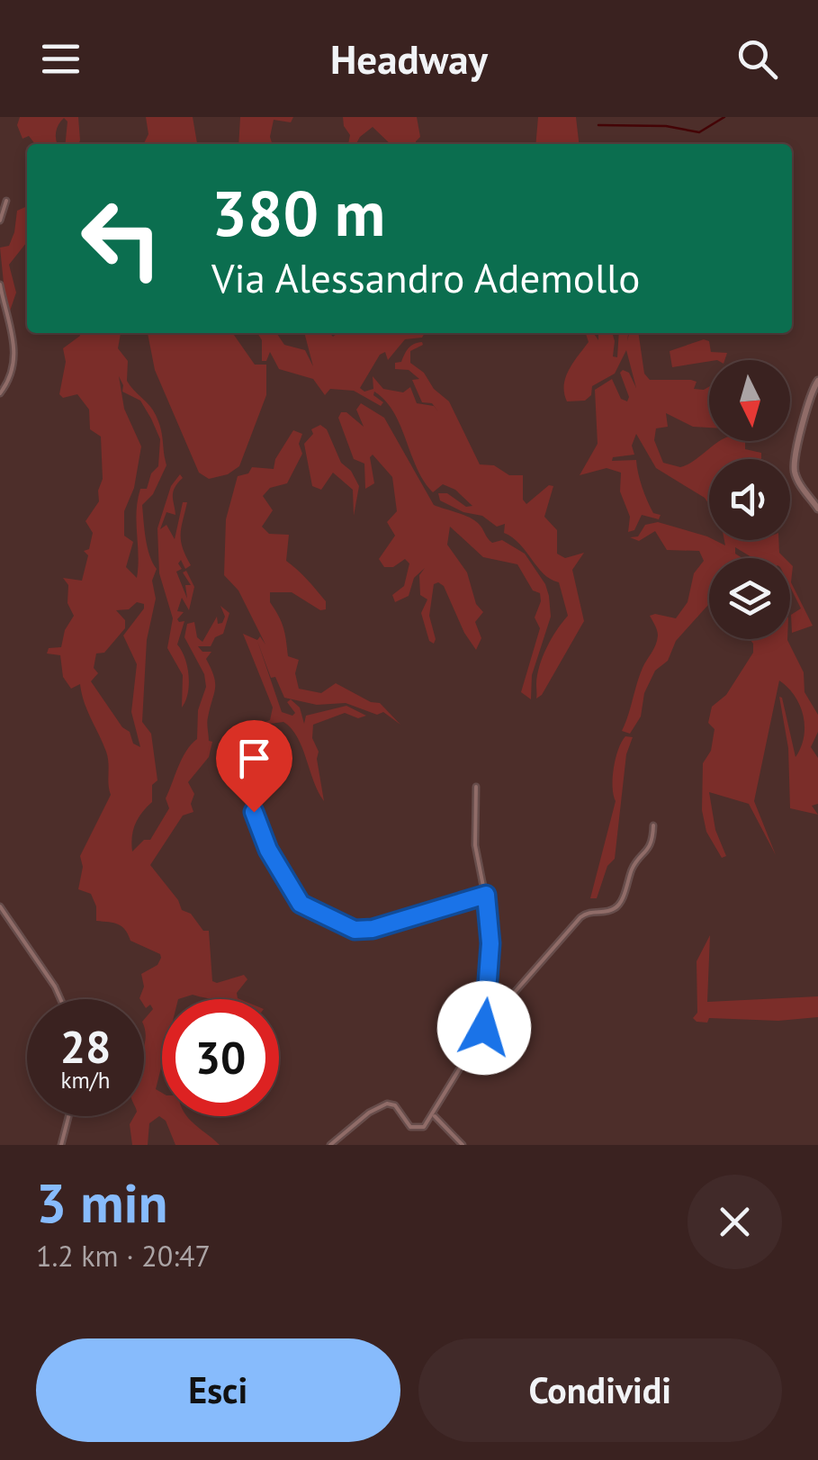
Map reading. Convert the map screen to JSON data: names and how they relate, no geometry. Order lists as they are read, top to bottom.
{
  "north": "bottom",
  "page": {
    "header": "Headway",
    "turn": ["380 m", "Via Alessandro Ademollo"],
    "speed": "28 km/h",
    "limit": "30",
    "heading": ["3 min", "1.2 km · 20:47"],
    "buttons": ["Esci", "Condividi"]
  }
}
